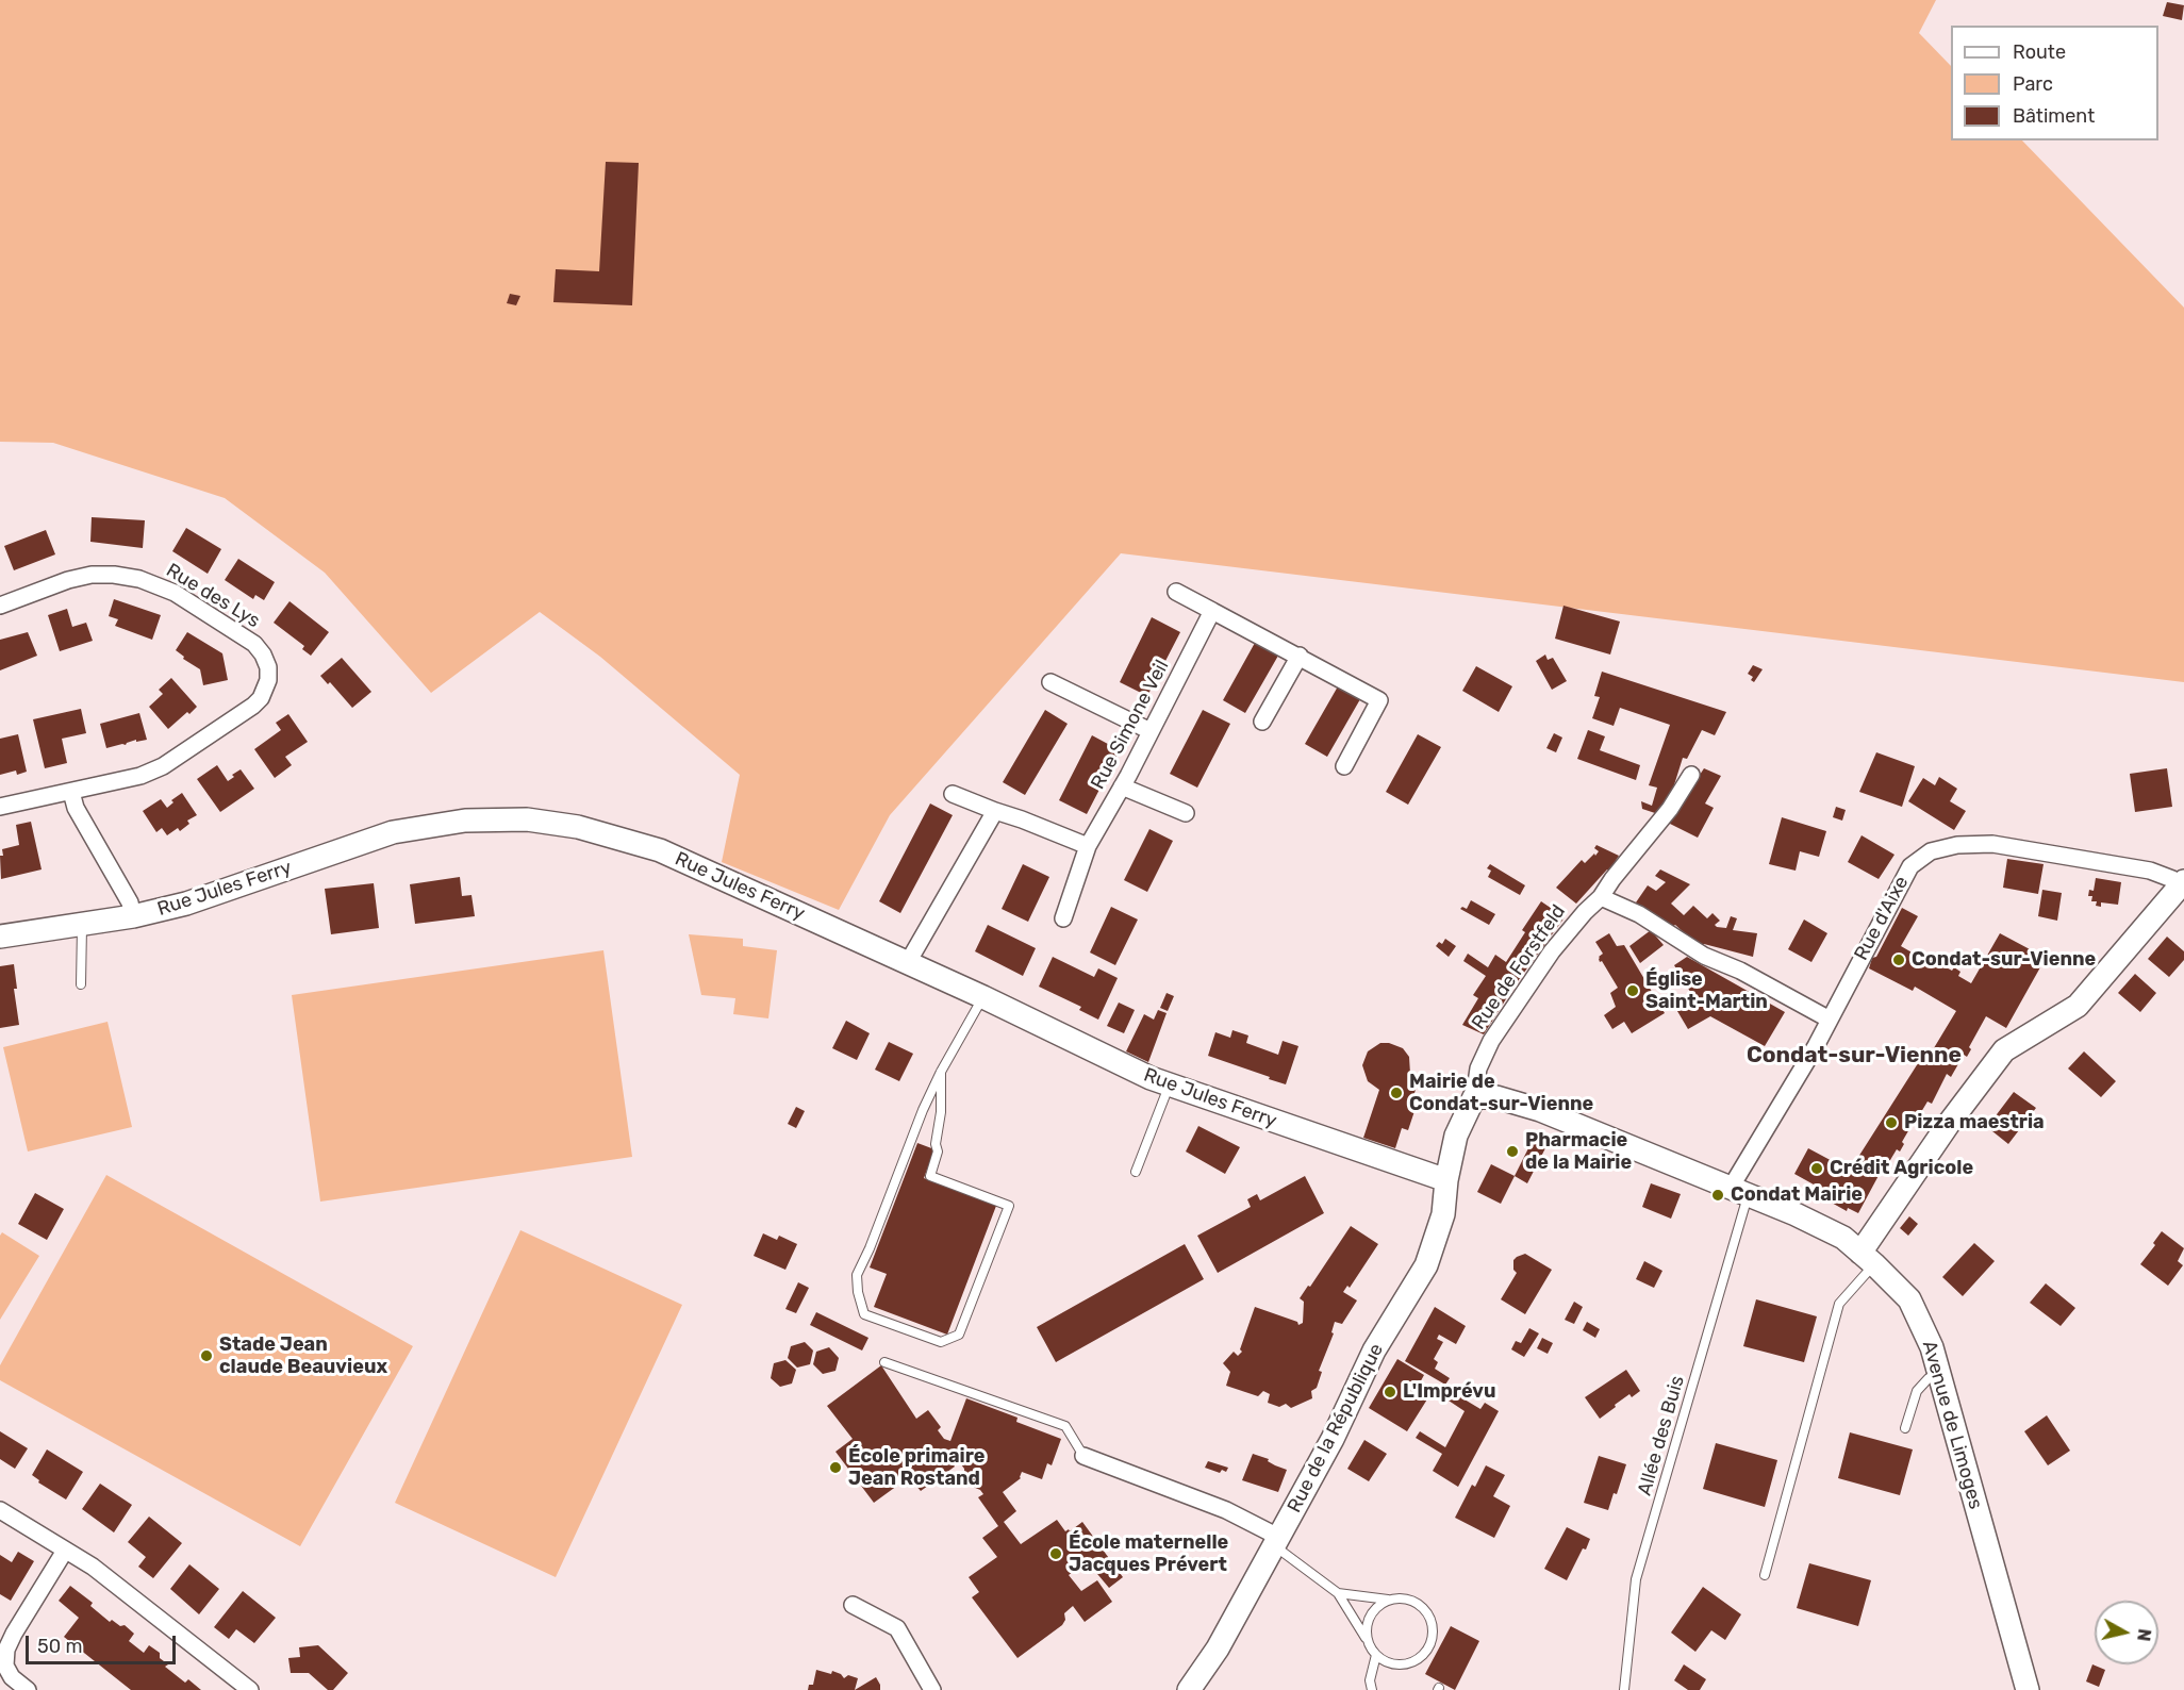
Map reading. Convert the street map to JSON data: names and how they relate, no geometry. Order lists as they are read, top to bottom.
{
  "streets": {
    "main road": ["Rue Jules Ferry", "Avenue de Limoges", "Rue de la République"],
    "street": [
      "Rue des Lys",
      "Rue Simone Veil",
      "Rue d'Aixe",
      "Rue de Forstfeld"
    ],
    "lane": ["Allée des Buis"]
  },
  "crossings": [
    ["Rue Jules Ferry", "Rue de la République"],
    ["Rue d'Aixe", "Avenue de Limoges"],
    ["Rue d'Aixe", "Allée des Buis"],
    ["Rue de Forstfeld", "Avenue de Limoges"],
    ["Rue de Forstfeld", "Rue de la République"],
    ["Avenue de Limoges", "Rue de la République"],
    ["Avenue de Limoges", "Allée des Buis"]
  ],
  "districts": ["Condat-sur-Vienne"],
  "places": [
    "Condat-sur-Vienne",
    "Église Saint-Martin",
    "Mairie de Condat-sur-Vienne",
    "Pizza maestria",
    "Pharmacie de la Mairie",
    "Crédit Agricole",
    "Condat Mairie",
    "Stade Jean claude Beauvieux",
    "L'Imprévu",
    "École primaire Jean Rostand",
    "École maternelle Jacques Prévert"
  ],
  "legend": ["Route", "Parc", "Bâtiment"],
  "scale_bar": "50 m",
  "north": "right"
}
